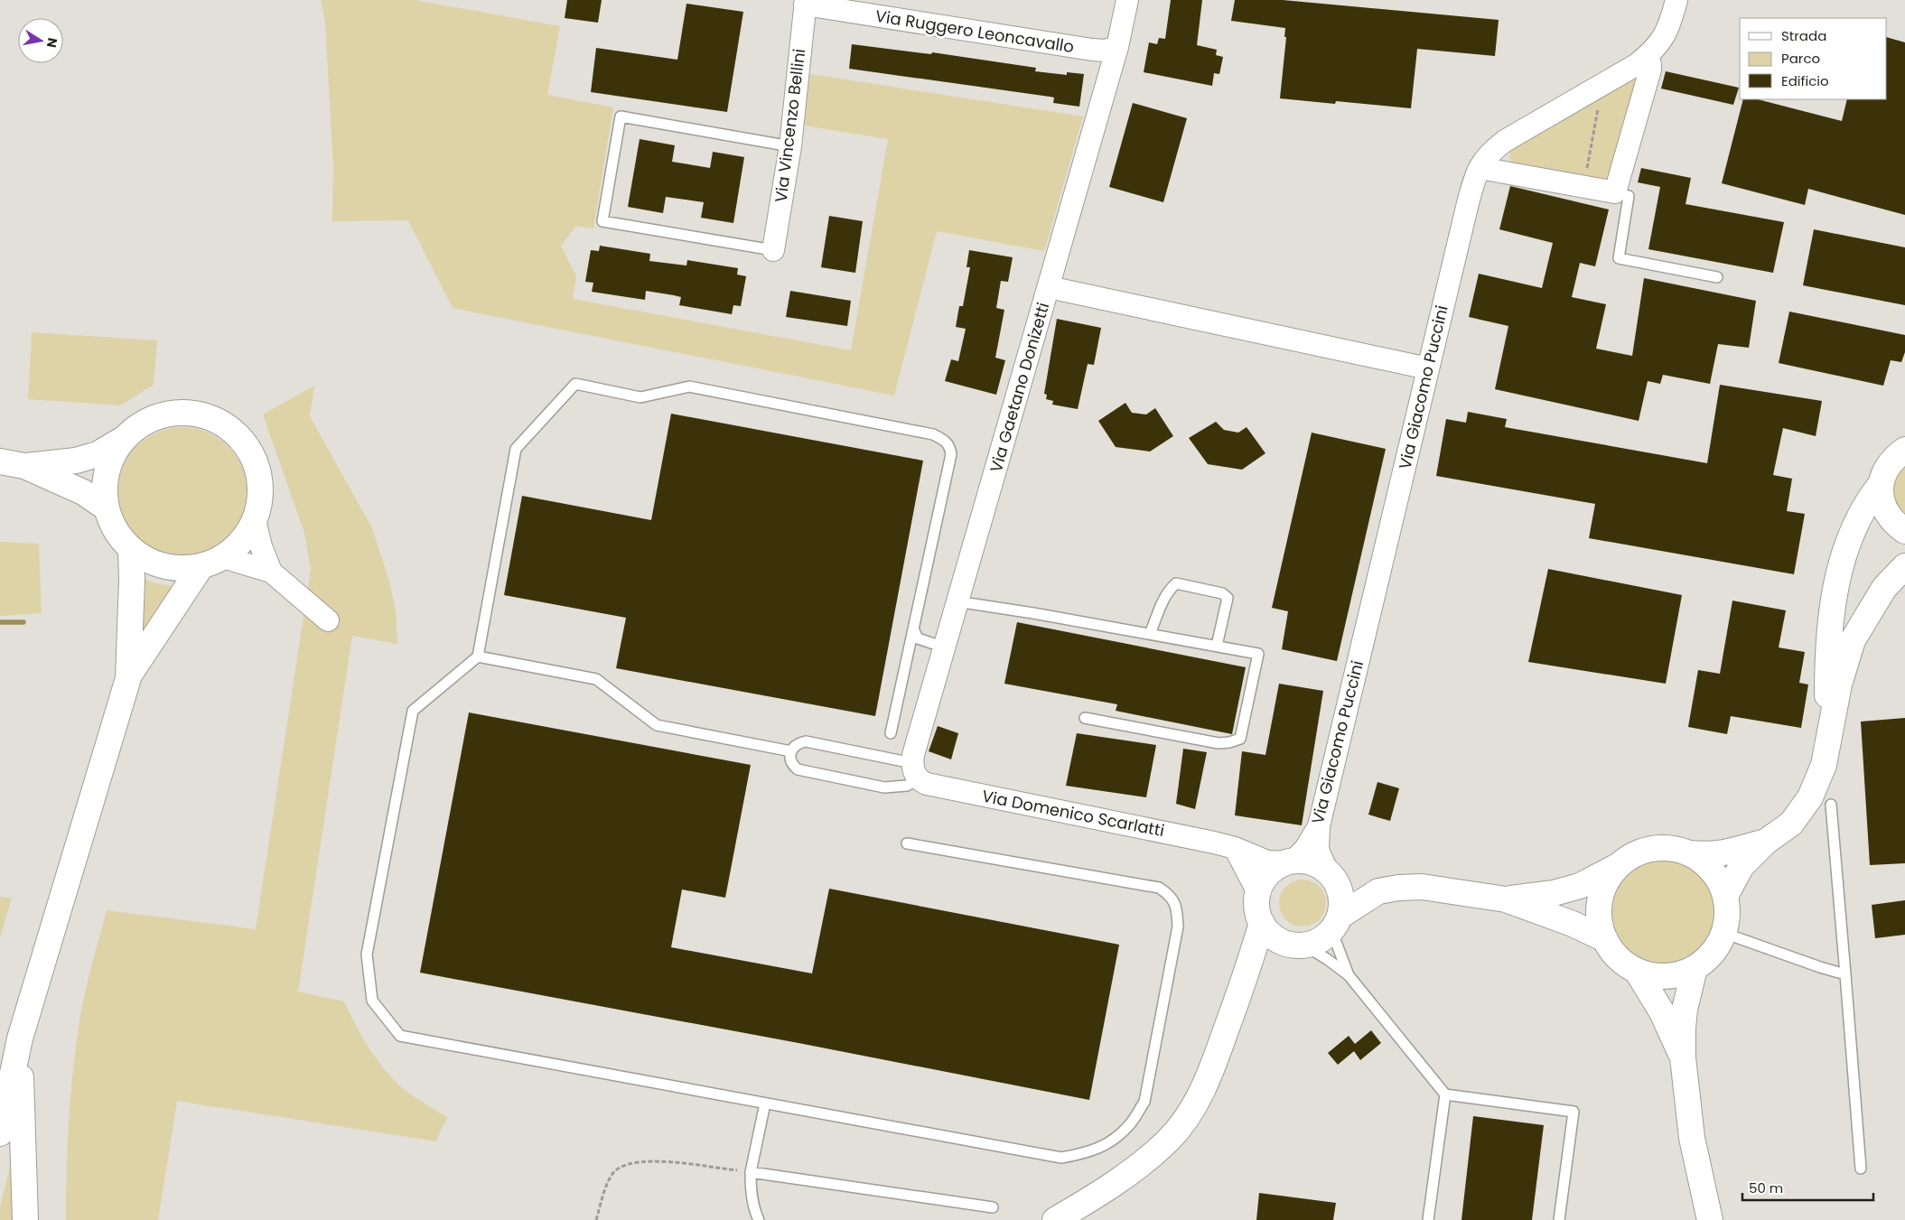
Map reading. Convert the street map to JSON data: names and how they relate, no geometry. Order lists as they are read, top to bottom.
{
  "streets": {
    "street": [
      "Via Ruggero Leoncavallo",
      "Via Vincenzo Bellini",
      "Via Gaetano Donizetti",
      "Via Giacomo Puccini",
      "Via Domenico Scarlatti"
    ]
  },
  "crossings": [
    ["Via Ruggero Leoncavallo", "Via Vincenzo Bellini"],
    ["Via Ruggero Leoncavallo", "Via Gaetano Donizetti"],
    ["Via Gaetano Donizetti", "Via Domenico Scarlatti"],
    ["Via Giacomo Puccini", "Via Domenico Scarlatti"]
  ],
  "legend": ["Strada", "Parco", "Edificio"],
  "scale_bar": "50 m",
  "north": "right"
}
